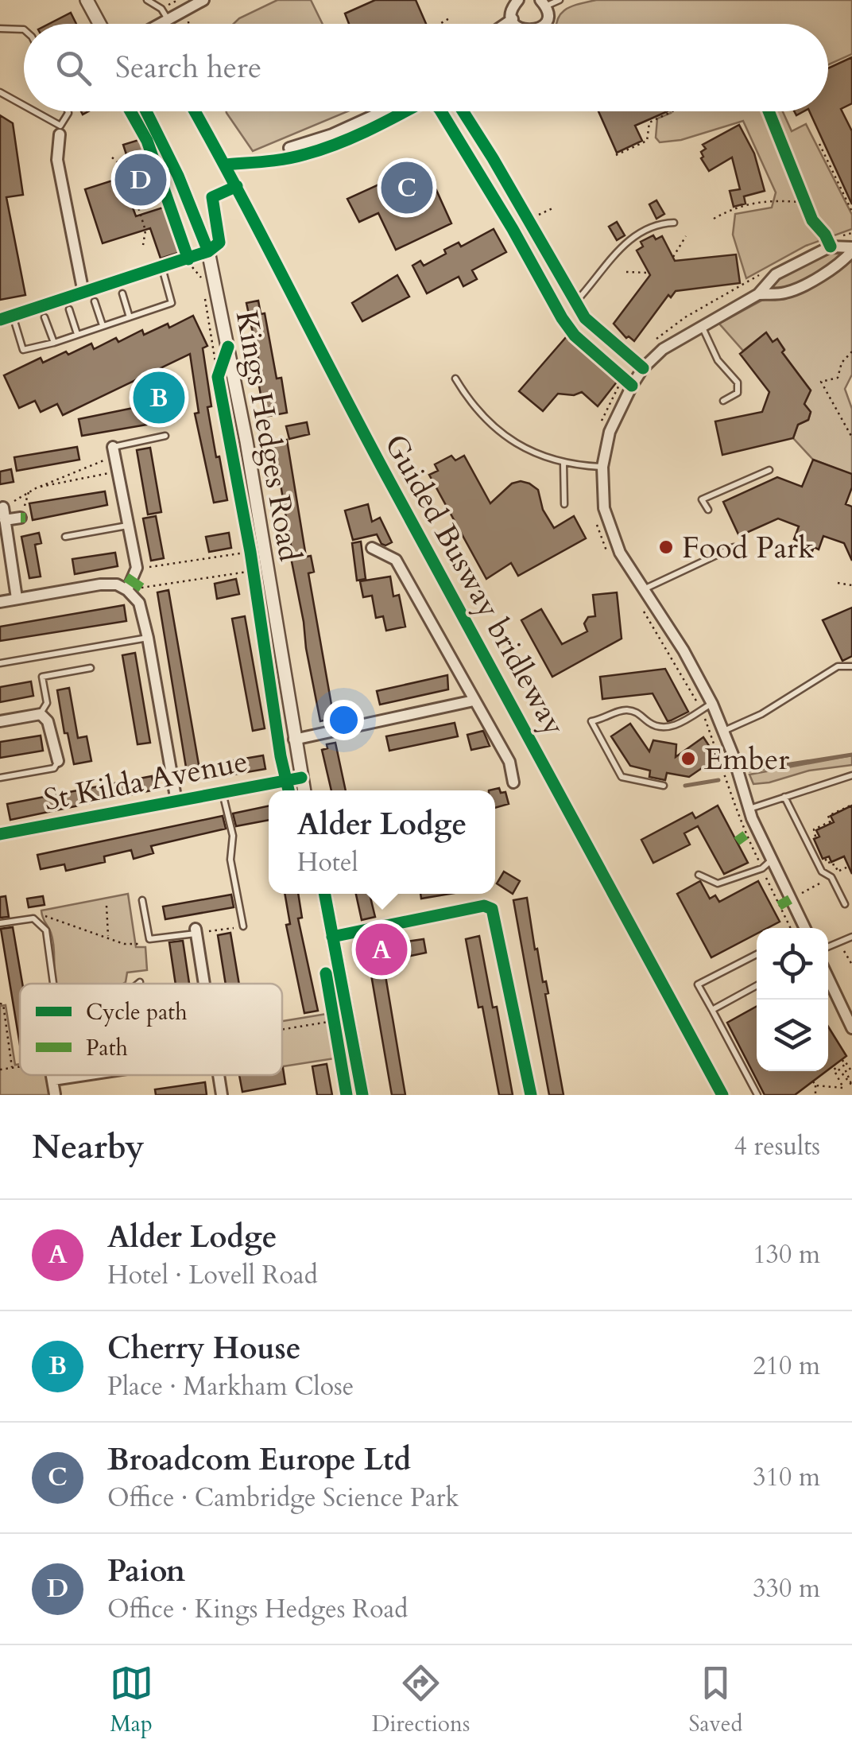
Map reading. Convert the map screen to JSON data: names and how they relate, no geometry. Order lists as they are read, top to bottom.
{
  "streets": {
    "street": ["Kings Hedges Road", "St Kilda Avenue"],
    "cycle path": ["Guided Busway bridleway"]
  },
  "crossings": [
    ["Kings Hedges Road", "St Kilda Avenue"]
  ],
  "places": ["Food Park", "Ember"],
  "legend": ["Cycle path", "Path"],
  "page": {
    "search": "Search here",
    "pins": [
      "D",
      "C",
      "B",
      "A"
    ],
    "popup": ["Alder Lodge", "Hotel"],
    "heading": ["Nearby", "4 results"],
    "list": [
      {
        "mark": "A",
        "name": "Alder Lodge",
        "note": "Hotel · Lovell Road",
        "value": "130 m"
      },
      {
        "mark": "B",
        "name": "Cherry House",
        "note": "Place · Markham Close",
        "value": "210 m"
      },
      {
        "mark": "C",
        "name": "Broadcom Europe Ltd",
        "note": "Office · Cambridge Science Park",
        "value": "310 m"
      },
      {
        "mark": "D",
        "name": "Paion",
        "note": "Office · Kings Hedges Road",
        "value": "330 m"
      }
    ],
    "nav": ["Map", "Directions", "Saved"]
  }
}
